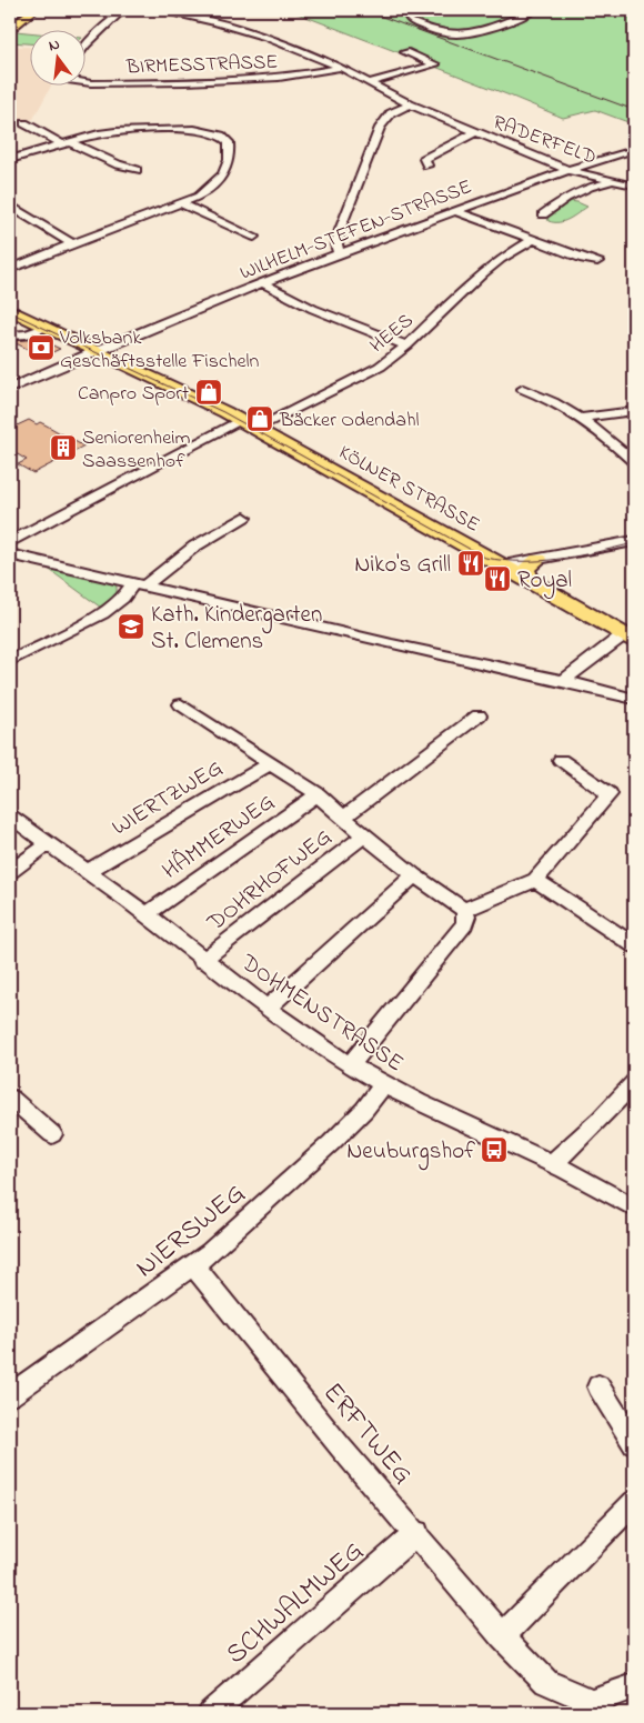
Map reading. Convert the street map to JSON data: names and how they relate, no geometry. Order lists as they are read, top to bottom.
{
  "streets": {
    "main road": ["KÖLNER STRASSE"],
    "street": [
      "BIRMESSTRASSE",
      "RADERFELD",
      "WILHELM-STEFEN-STRASSE",
      "HEES",
      "WIERTZWEG",
      "HÄMMERWEG",
      "DOHRHOFWEG",
      "DOHMENSTRASSE",
      "NIERSWEG",
      "ERFTWEG",
      "SCHWALMWEG"
    ]
  },
  "crossings": [
    ["BIRMESSTRASSE", "RADERFELD"],
    ["RADERFELD", "WILHELM-STEFEN-STRASSE"],
    ["WILHELM-STEFEN-STRASSE", "KÖLNER STRASSE"],
    ["HEES", "KÖLNER STRASSE"],
    ["WIERTZWEG", "DOHMENSTRASSE"],
    ["HÄMMERWEG", "DOHMENSTRASSE"],
    ["DOHRHOFWEG", "DOHMENSTRASSE"],
    ["DOHMENSTRASSE", "NIERSWEG"],
    ["NIERSWEG", "ERFTWEG"],
    ["ERFTWEG", "SCHWALMWEG"]
  ],
  "places": {
    "bank": ["Volksbank Geschäftsstelle Fischeln"],
    "shop": ["Canpro Sport", "Bäcker Odendahl"],
    "building": ["Seniorenheim Saassenhof"],
    "restaurant": ["Niko's Grill", "Royal"],
    "school or university": ["Kath. Kindergarten St. Clemens"],
    "bus stop": ["Neuburgshof"]
  },
  "north": "top"
}
